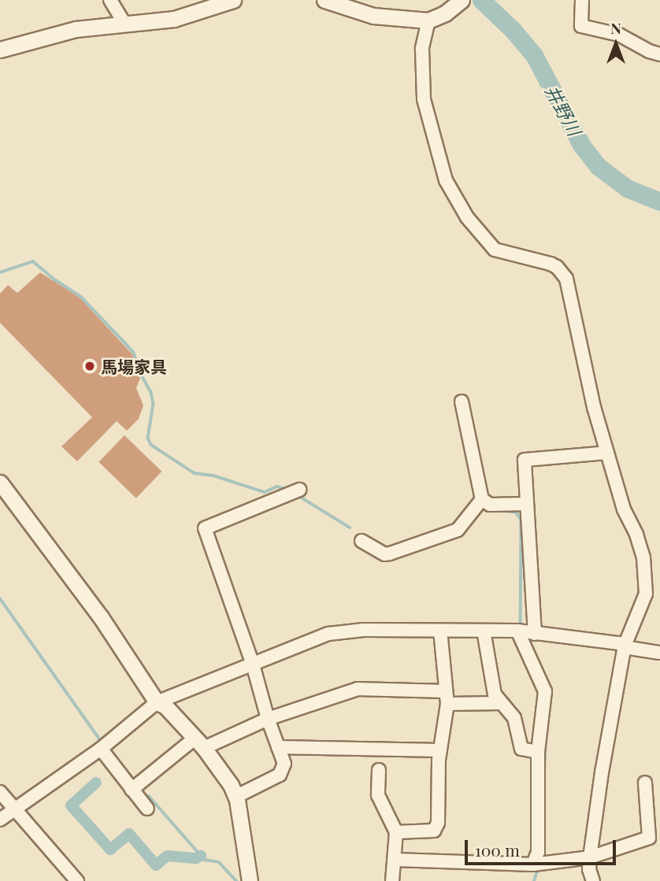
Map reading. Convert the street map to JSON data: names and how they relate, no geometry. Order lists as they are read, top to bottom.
{
  "water": ["井野川"],
  "places": ["馬場家具"],
  "scale_bar": "100 m",
  "north": "top"
}
